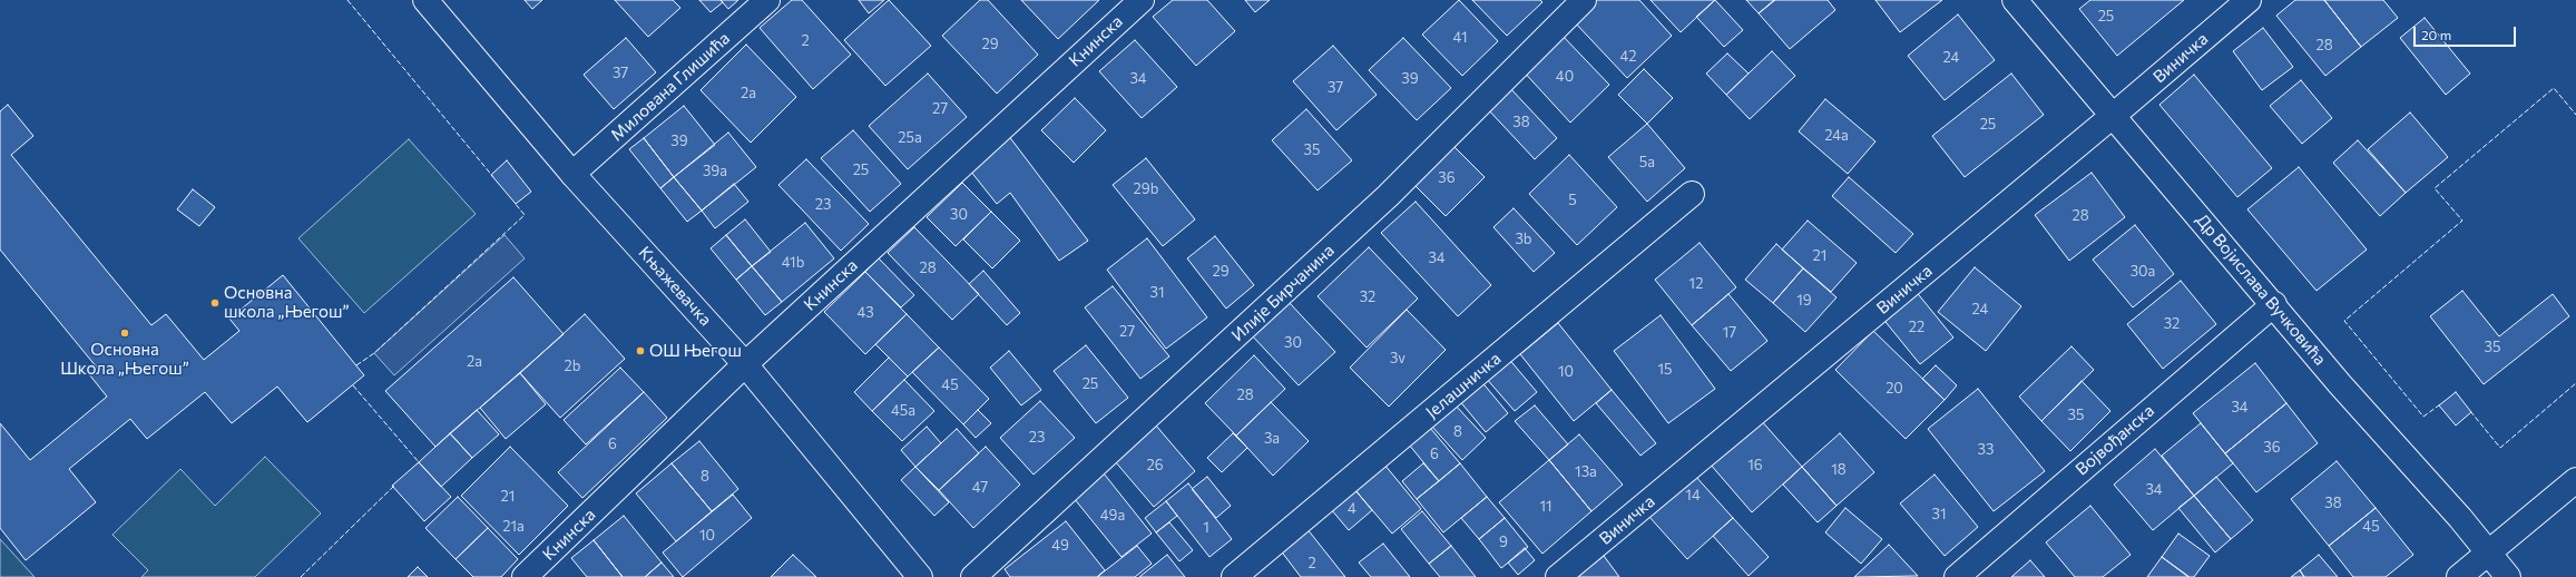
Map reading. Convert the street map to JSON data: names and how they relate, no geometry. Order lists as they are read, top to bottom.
{
  "streets": {
    "street": [
      "Книнска",
      "Виничка",
      "Милована Глишића",
      "Књажевачка",
      "Др Војислава Вучковића",
      "Илије Бирчанина",
      "Јелашничка",
      "Војвођанска"
    ]
  },
  "crossings": [
    ["Книнска", "Књажевачка"],
    ["Виничка", "Др Војислава Вучковића"],
    ["Милована Глишића", "Књажевачка"],
    ["Др Војислава Вучковића", "Војвођанска"]
  ],
  "places": ["Основна школа „Његош”", "Основна Школа „Његош”", "ОШ Његош"],
  "house_numbers": [
    "25",
    "41",
    "2",
    "29",
    "28",
    "42",
    "24",
    "37",
    "40",
    "34",
    "39",
    "37",
    "2a",
    "27",
    "38",
    "25",
    "24a",
    "25a",
    "39",
    "35",
    "5a",
    "25",
    "39a",
    "36",
    "29b",
    "5",
    "23",
    "30",
    "28",
    "3b",
    "21",
    "34",
    "41b",
    "28",
    "29",
    "30a",
    "12",
    "31",
    "32",
    "19",
    "24",
    "43",
    "32",
    "22",
    "27",
    "17",
    "30",
    "35",
    "3v",
    "2a",
    "2b",
    "15",
    "10",
    "25",
    "45",
    "20",
    "28",
    "34",
    "45a",
    "35",
    "8",
    "23",
    "3a",
    "6",
    "36",
    "33",
    "6",
    "26",
    "16",
    "18",
    "13a",
    "8",
    "47",
    "34",
    "14",
    "21",
    "38",
    "11",
    "4",
    "31",
    "49a",
    "21a",
    "45",
    "1",
    "10",
    "9",
    "49",
    "2"
  ],
  "scale_bar": "20 m"
}
